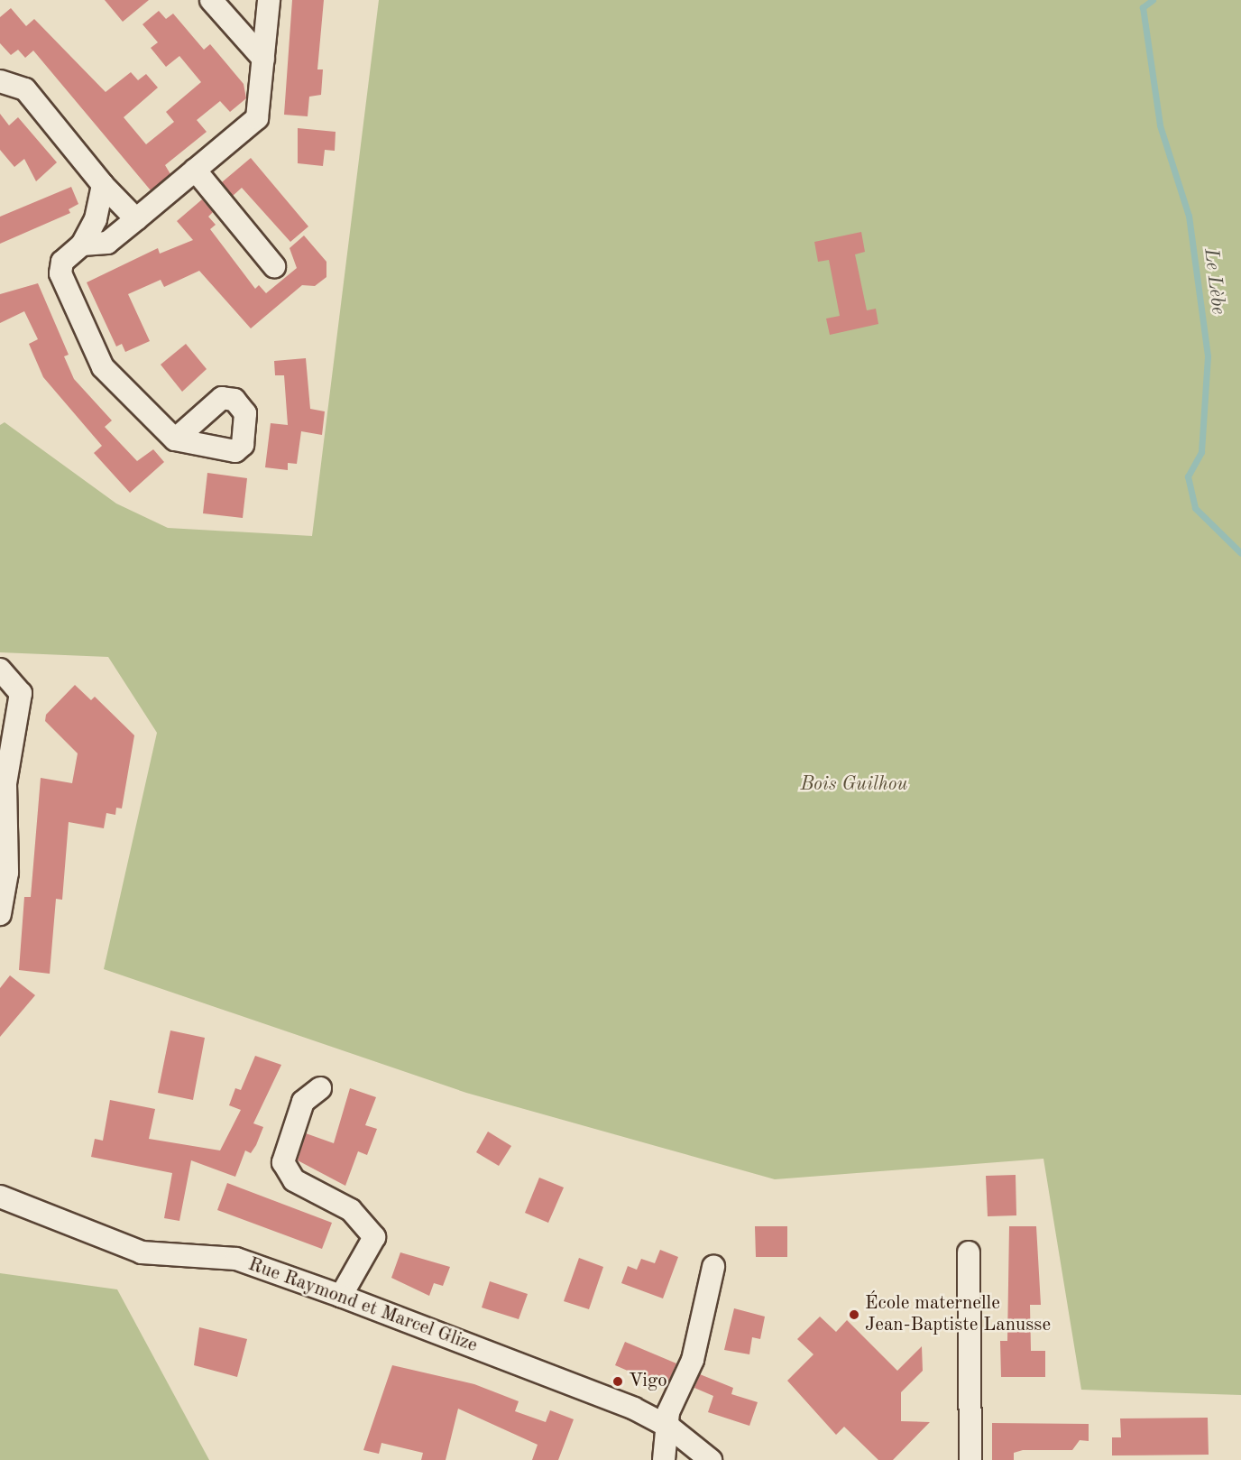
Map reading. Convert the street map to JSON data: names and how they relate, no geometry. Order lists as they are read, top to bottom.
{
  "streets": {
    "street": ["Rue Raymond et Marcel Glize"]
  },
  "water": ["Le Lèbe"],
  "parks": ["Bois Guilhou"],
  "places": ["École maternelle Jean-Baptiste Lanusse", "Vigo"]
}
